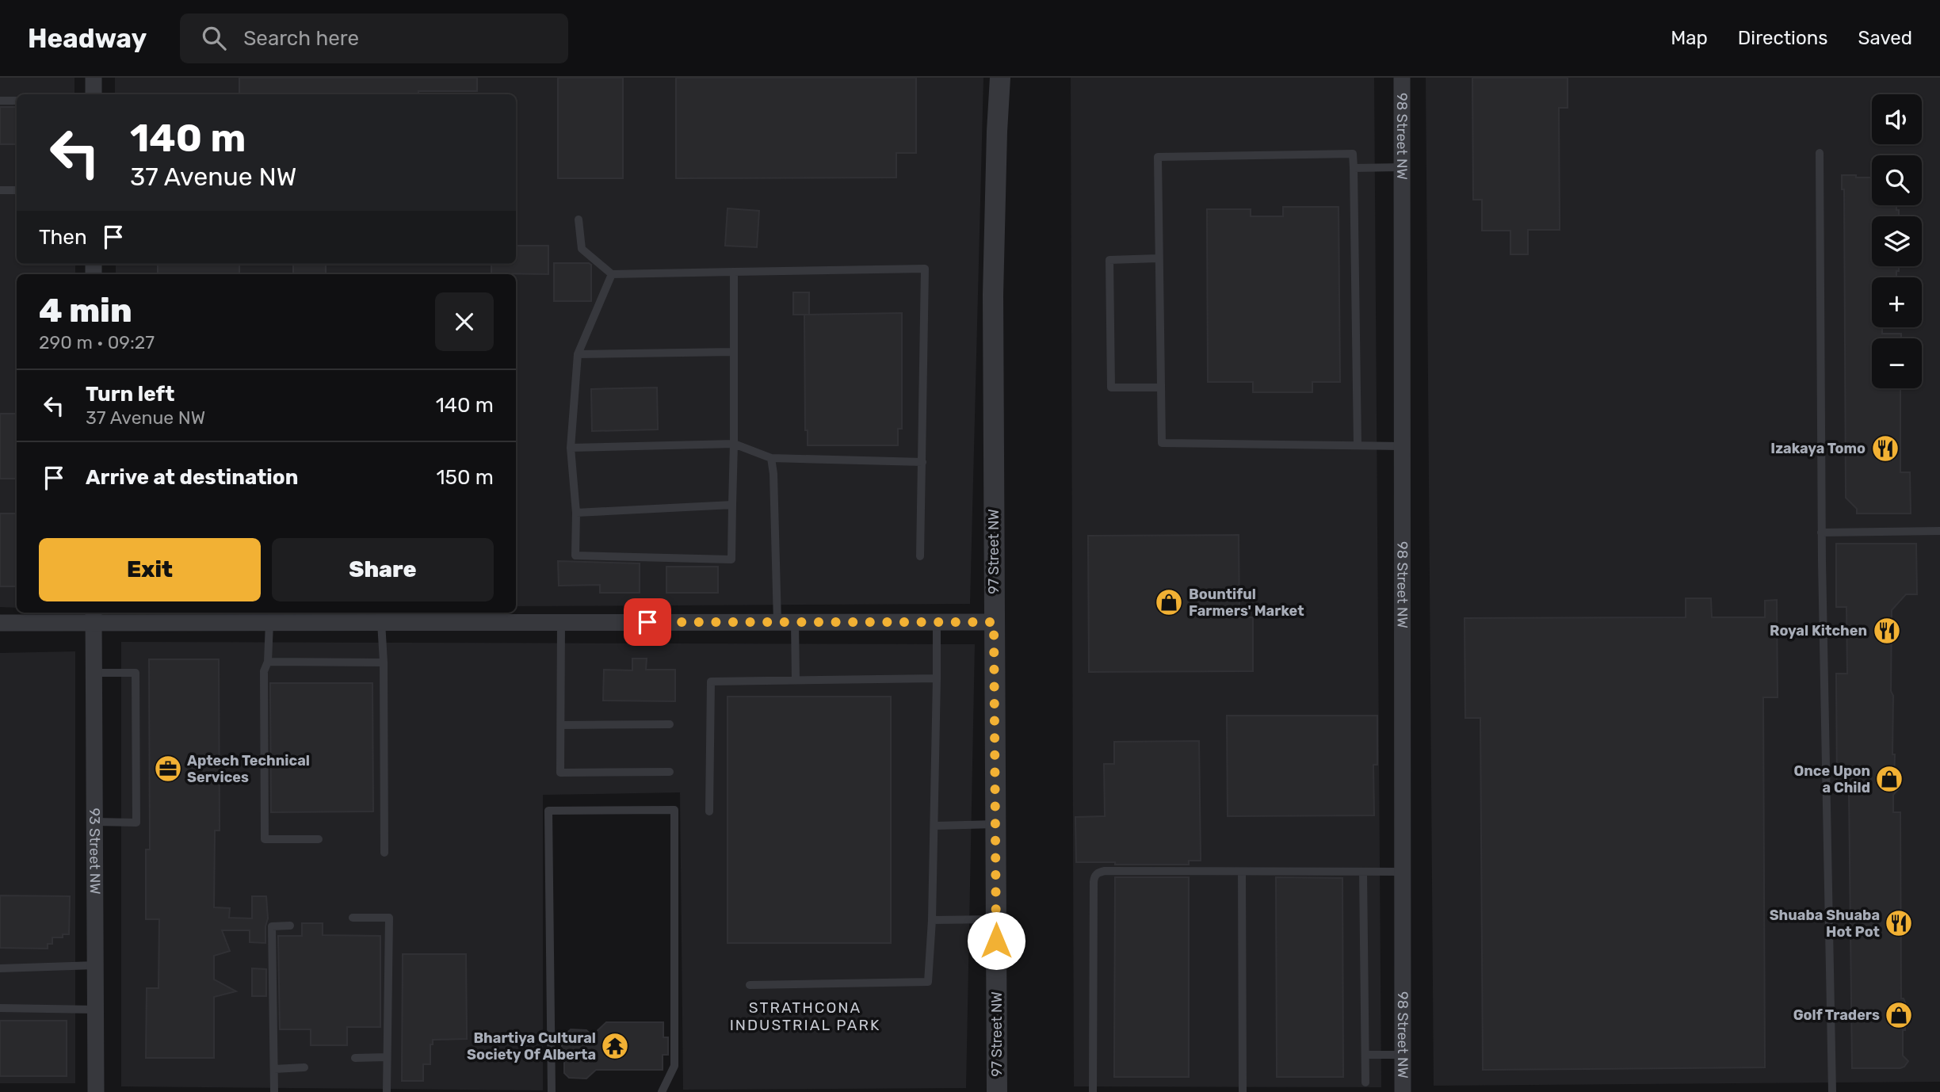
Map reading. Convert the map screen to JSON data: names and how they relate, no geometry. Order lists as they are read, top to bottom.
{
  "streets": {
    "street": ["98 Street NW", "97 Street NW", "93 Street NW"]
  },
  "districts": ["STRATHCONA INDUSTRIAL PARK"],
  "places": {
    "restaurant": ["Izakaya Tomo", "Royal Kitchen", "Shuaba Shuaba Hot Pot"],
    "shop": ["Bountiful Farmers' Market", "Once Upon a Child", "Golf Traders"],
    "office": ["Aptech Technical Services"],
    "temple": ["Bhartiya Cultural Society Of Alberta"]
  },
  "page": {
    "header": "Headway",
    "search": "Search here",
    "nav": ["Map", "Directions", "Saved"],
    "map_buttons": ["+", "−"],
    "turn": ["140 m", "37 Avenue NW"],
    "then": "Then",
    "heading": ["4 min", "290 m · 09:27"],
    "list": [
      {
        "name": "Turn left",
        "note": "37 Avenue NW",
        "value": "140 m"
      },
      {
        "name": "Arrive at destination",
        "value": "150 m"
      }
    ],
    "buttons": ["Exit", "Share"]
  }
}
